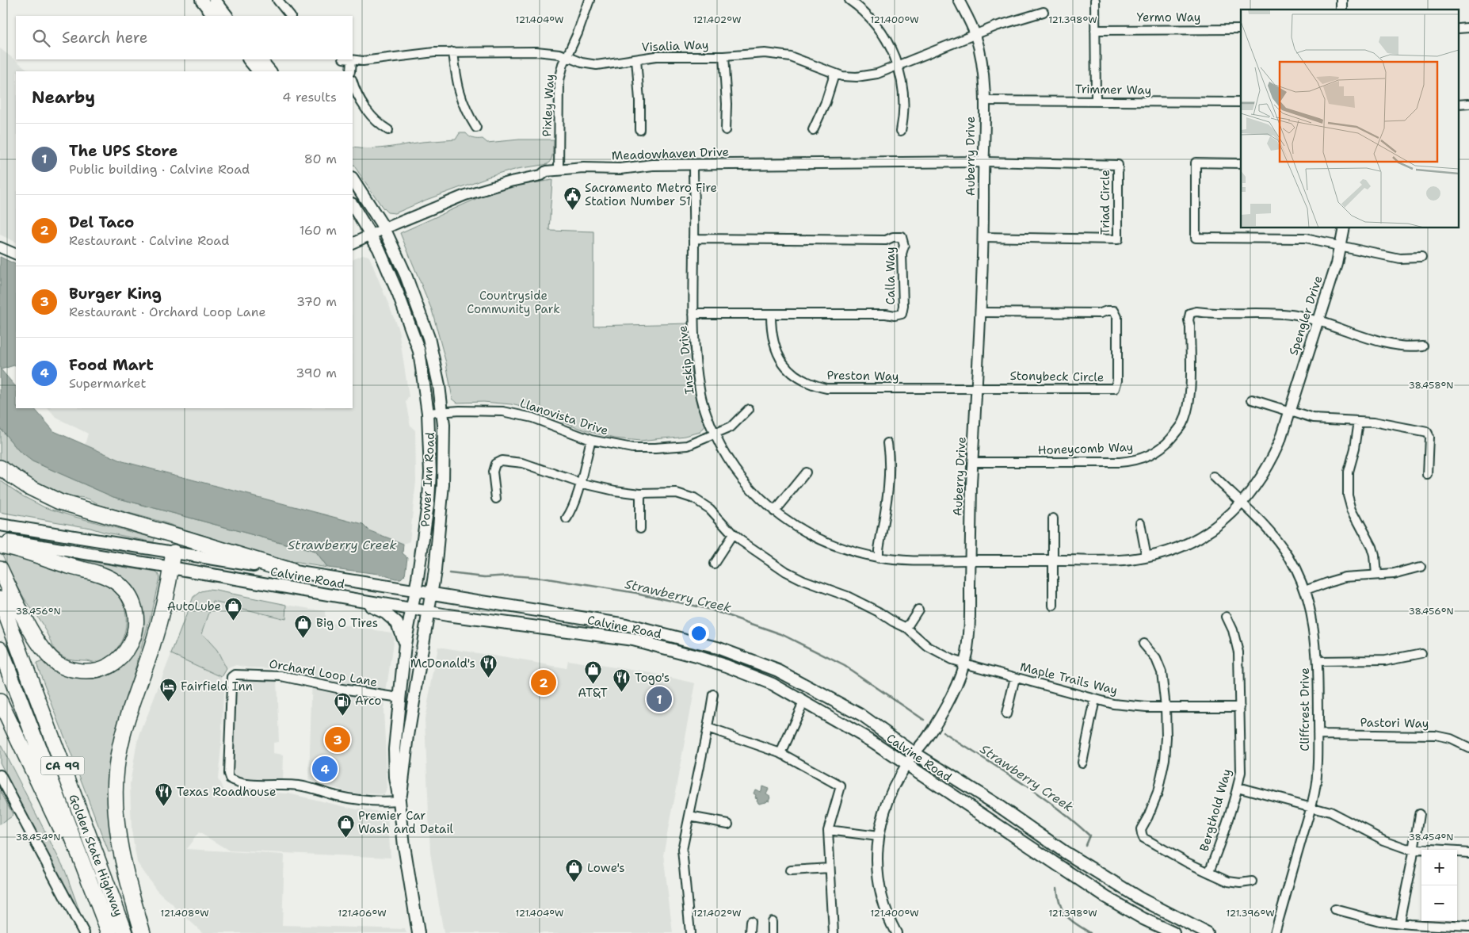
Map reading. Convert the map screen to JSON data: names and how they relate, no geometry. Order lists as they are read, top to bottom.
{
  "streets": {
    "highway": ["CA 99", "Golden State Highway"],
    "main road": ["Power Inn Road", "Calvine Road"],
    "street": [
      "Yermo Way",
      "Visalia Way",
      "Trimmer Way",
      "Pixley Way",
      "Meadowhaven Drive",
      "Auberry Drive",
      "Triad Circle",
      "Calla Way",
      "Spengler Drive",
      "Inskip Drive",
      "Preston Way",
      "Stonybeck Circle",
      "Llanovista Drive",
      "Honeycomb Way",
      "Orchard Loop Lane",
      "Maple Trails Way",
      "Cliffcrest Drive",
      "Pastori Way",
      "Bergthold Way"
    ]
  },
  "crossings": [
    ["Visalia Way", "Pixley Way"],
    ["Visalia Way", "Auberry Drive"],
    ["Trimmer Way", "Auberry Drive"],
    ["Pixley Way", "Meadowhaven Drive"],
    ["Meadowhaven Drive", "Auberry Drive"],
    ["Meadowhaven Drive", "Triad Circle"],
    ["Meadowhaven Drive", "Inskip Drive"],
    ["Meadowhaven Drive", "Power Inn Road"],
    ["Auberry Drive", "Triad Circle"],
    ["Auberry Drive", "Spengler Drive"],
    ["Auberry Drive", "Inskip Drive"],
    ["Auberry Drive", "Preston Way"],
    ["Auberry Drive", "Stonybeck Circle"],
    ["Auberry Drive", "Honeycomb Way"],
    ["Auberry Drive", "Calvine Road"],
    ["Auberry Drive", "Maple Trails Way"],
    ["Calla Way", "Inskip Drive"],
    ["Calla Way", "Preston Way"],
    ["Spengler Drive", "Inskip Drive"],
    ["Spengler Drive", "Honeycomb Way"],
    ["Spengler Drive", "Cliffcrest Drive"],
    ["Inskip Drive", "Llanovista Drive"],
    ["Preston Way", "Stonybeck Circle"],
    ["Llanovista Drive", "Power Inn Road"],
    ["Power Inn Road", "Calvine Road"],
    ["Power Inn Road", "Orchard Loop Lane"],
    ["Maple Trails Way", "Bergthold Way"],
    ["Cliffcrest Drive", "Pastori Way"]
  ],
  "water": ["Strawberry Creek"],
  "parks": ["Countryside Community Park"],
  "places": {
    "public building": ["Sacramento Metro Fire Station Number 51"],
    "shop": [
      "AutoLube",
      "Big O Tires",
      "AT&T",
      "Premier Car Wash and Detail",
      "Lowe's"
    ],
    "restaurant": ["McDonald's", "Togo's", "Texas Roadhouse"],
    "hotel": ["Fairfield Inn"],
    "fuel station": ["Arco"]
  },
  "page": {
    "search": "Search here",
    "heading": ["Nearby", "4 results"],
    "list": [
      {
        "mark": "1",
        "name": "The UPS Store",
        "note": "Public building · Calvine Road",
        "value": "80 m"
      },
      {
        "mark": "2",
        "name": "Del Taco",
        "note": "Restaurant · Calvine Road",
        "value": "160 m"
      },
      {
        "mark": "3",
        "name": "Burger King",
        "note": "Restaurant · Orchard Loop Lane",
        "value": "370 m"
      },
      {
        "mark": "4",
        "name": "Food Mart",
        "note": "Supermarket",
        "value": "390 m"
      }
    ],
    "pins": [
      "2",
      "1",
      "3",
      "4"
    ],
    "map_buttons": ["+", "−"]
  },
  "coordinates": [
    "121.404°W",
    "121.402°W",
    "121.400°W",
    "121.398°W",
    "38.458°N",
    "38.456°N",
    "38.454°N",
    "121.408°W",
    "121.406°W",
    "121.396°W"
  ]
}
